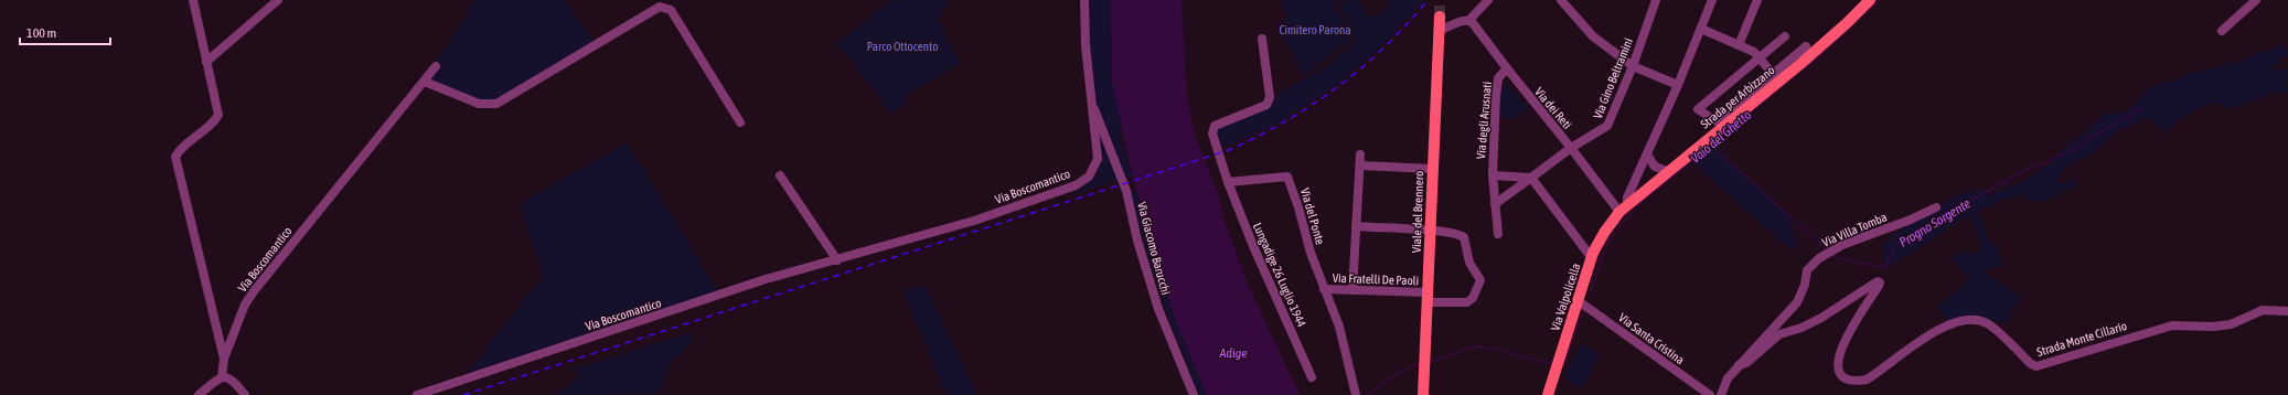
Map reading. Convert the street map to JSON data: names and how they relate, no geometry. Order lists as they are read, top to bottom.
{
  "streets": {
    "main road": ["Strada per Arbizzano", "Viale del Brennero", "Via Valpolicella"],
    "street": [
      "Via Gino Beltramini",
      "Via dei Reti",
      "Via degli Arusnati",
      "Via Boscomantico",
      "Via del Ponte",
      "Via Villa Tomba",
      "Via Giacomo Barucchi",
      "Lungadige 26 Luglio 1944",
      "Via Fratelli De Paoli",
      "Via Santa Cristina",
      "Strada Monte Cillario"
    ]
  },
  "crossings": [
    ["Via Gino Beltramini", "Via dei Reti"],
    ["Strada per Arbizzano", "Via dei Reti"],
    ["Strada per Arbizzano", "Via Valpolicella"],
    ["Via dei Reti", "Via degli Arusnati"],
    ["Via dei Reti", "Via Valpolicella"],
    ["Via Boscomantico", "Via Giacomo Barucchi"],
    ["Viale del Brennero", "Via Fratelli De Paoli"],
    ["Via del Ponte", "Lungadige 26 Luglio 1944"],
    ["Via del Ponte", "Via Fratelli De Paoli"],
    ["Via Villa Tomba", "Strada Monte Cillario"],
    ["Via Valpolicella", "Via Santa Cristina"]
  ],
  "water": ["Vaio del Ghetto", "Progno Sorgente", "Adige"],
  "parks": ["Cimitero Parona", "Parco Ottocento"],
  "scale_bar": "100 m"
}
